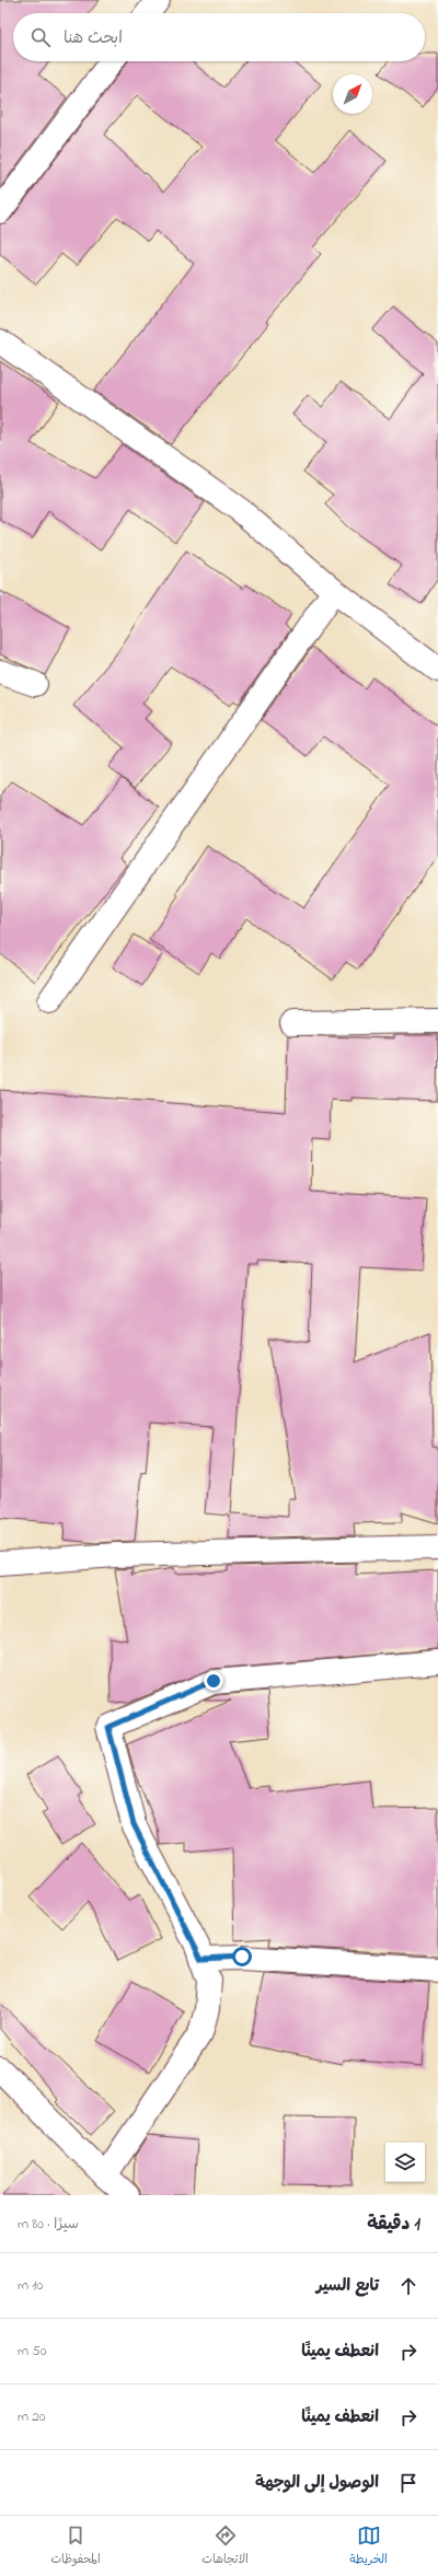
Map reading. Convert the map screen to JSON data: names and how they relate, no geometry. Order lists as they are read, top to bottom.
{
  "north": "top right",
  "page": {
    "search": "ابحث هنا",
    "heading": ["1 دقيقة", "سيرًا · 80 m"],
    "list": [
      ["تابع السير", "10 m"],
      ["انعطف يمينًا", "50 m"],
      ["انعطف يمينًا", "20 m"],
      "الوصول إلى الوجهة"
    ],
    "nav": ["الخريطة", "الاتجاهات", "المحفوظات"]
  }
}
